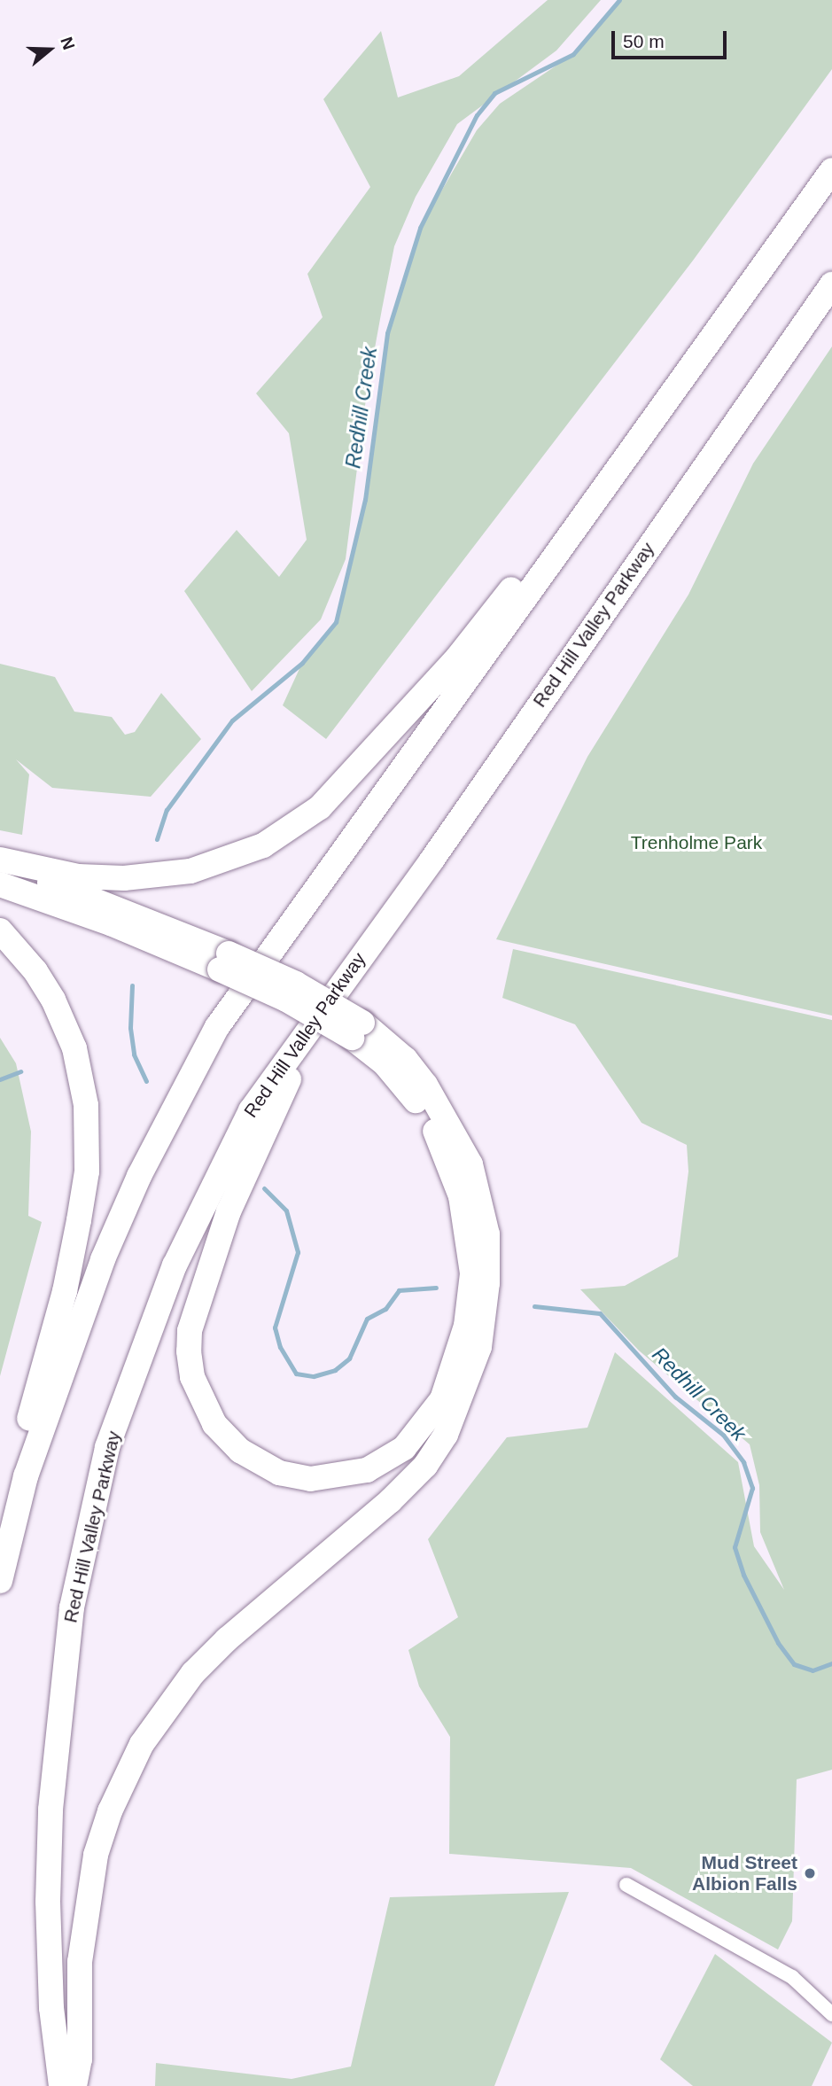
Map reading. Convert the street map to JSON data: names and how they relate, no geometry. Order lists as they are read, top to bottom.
{
  "streets": {
    "highway": ["Red Hill Valley Parkway"]
  },
  "water": ["Redhill Creek"],
  "parks": ["Trenholme Park"],
  "places": ["Mud Street Albion Falls"],
  "scale_bar": "50 m",
  "north": "right"
}
